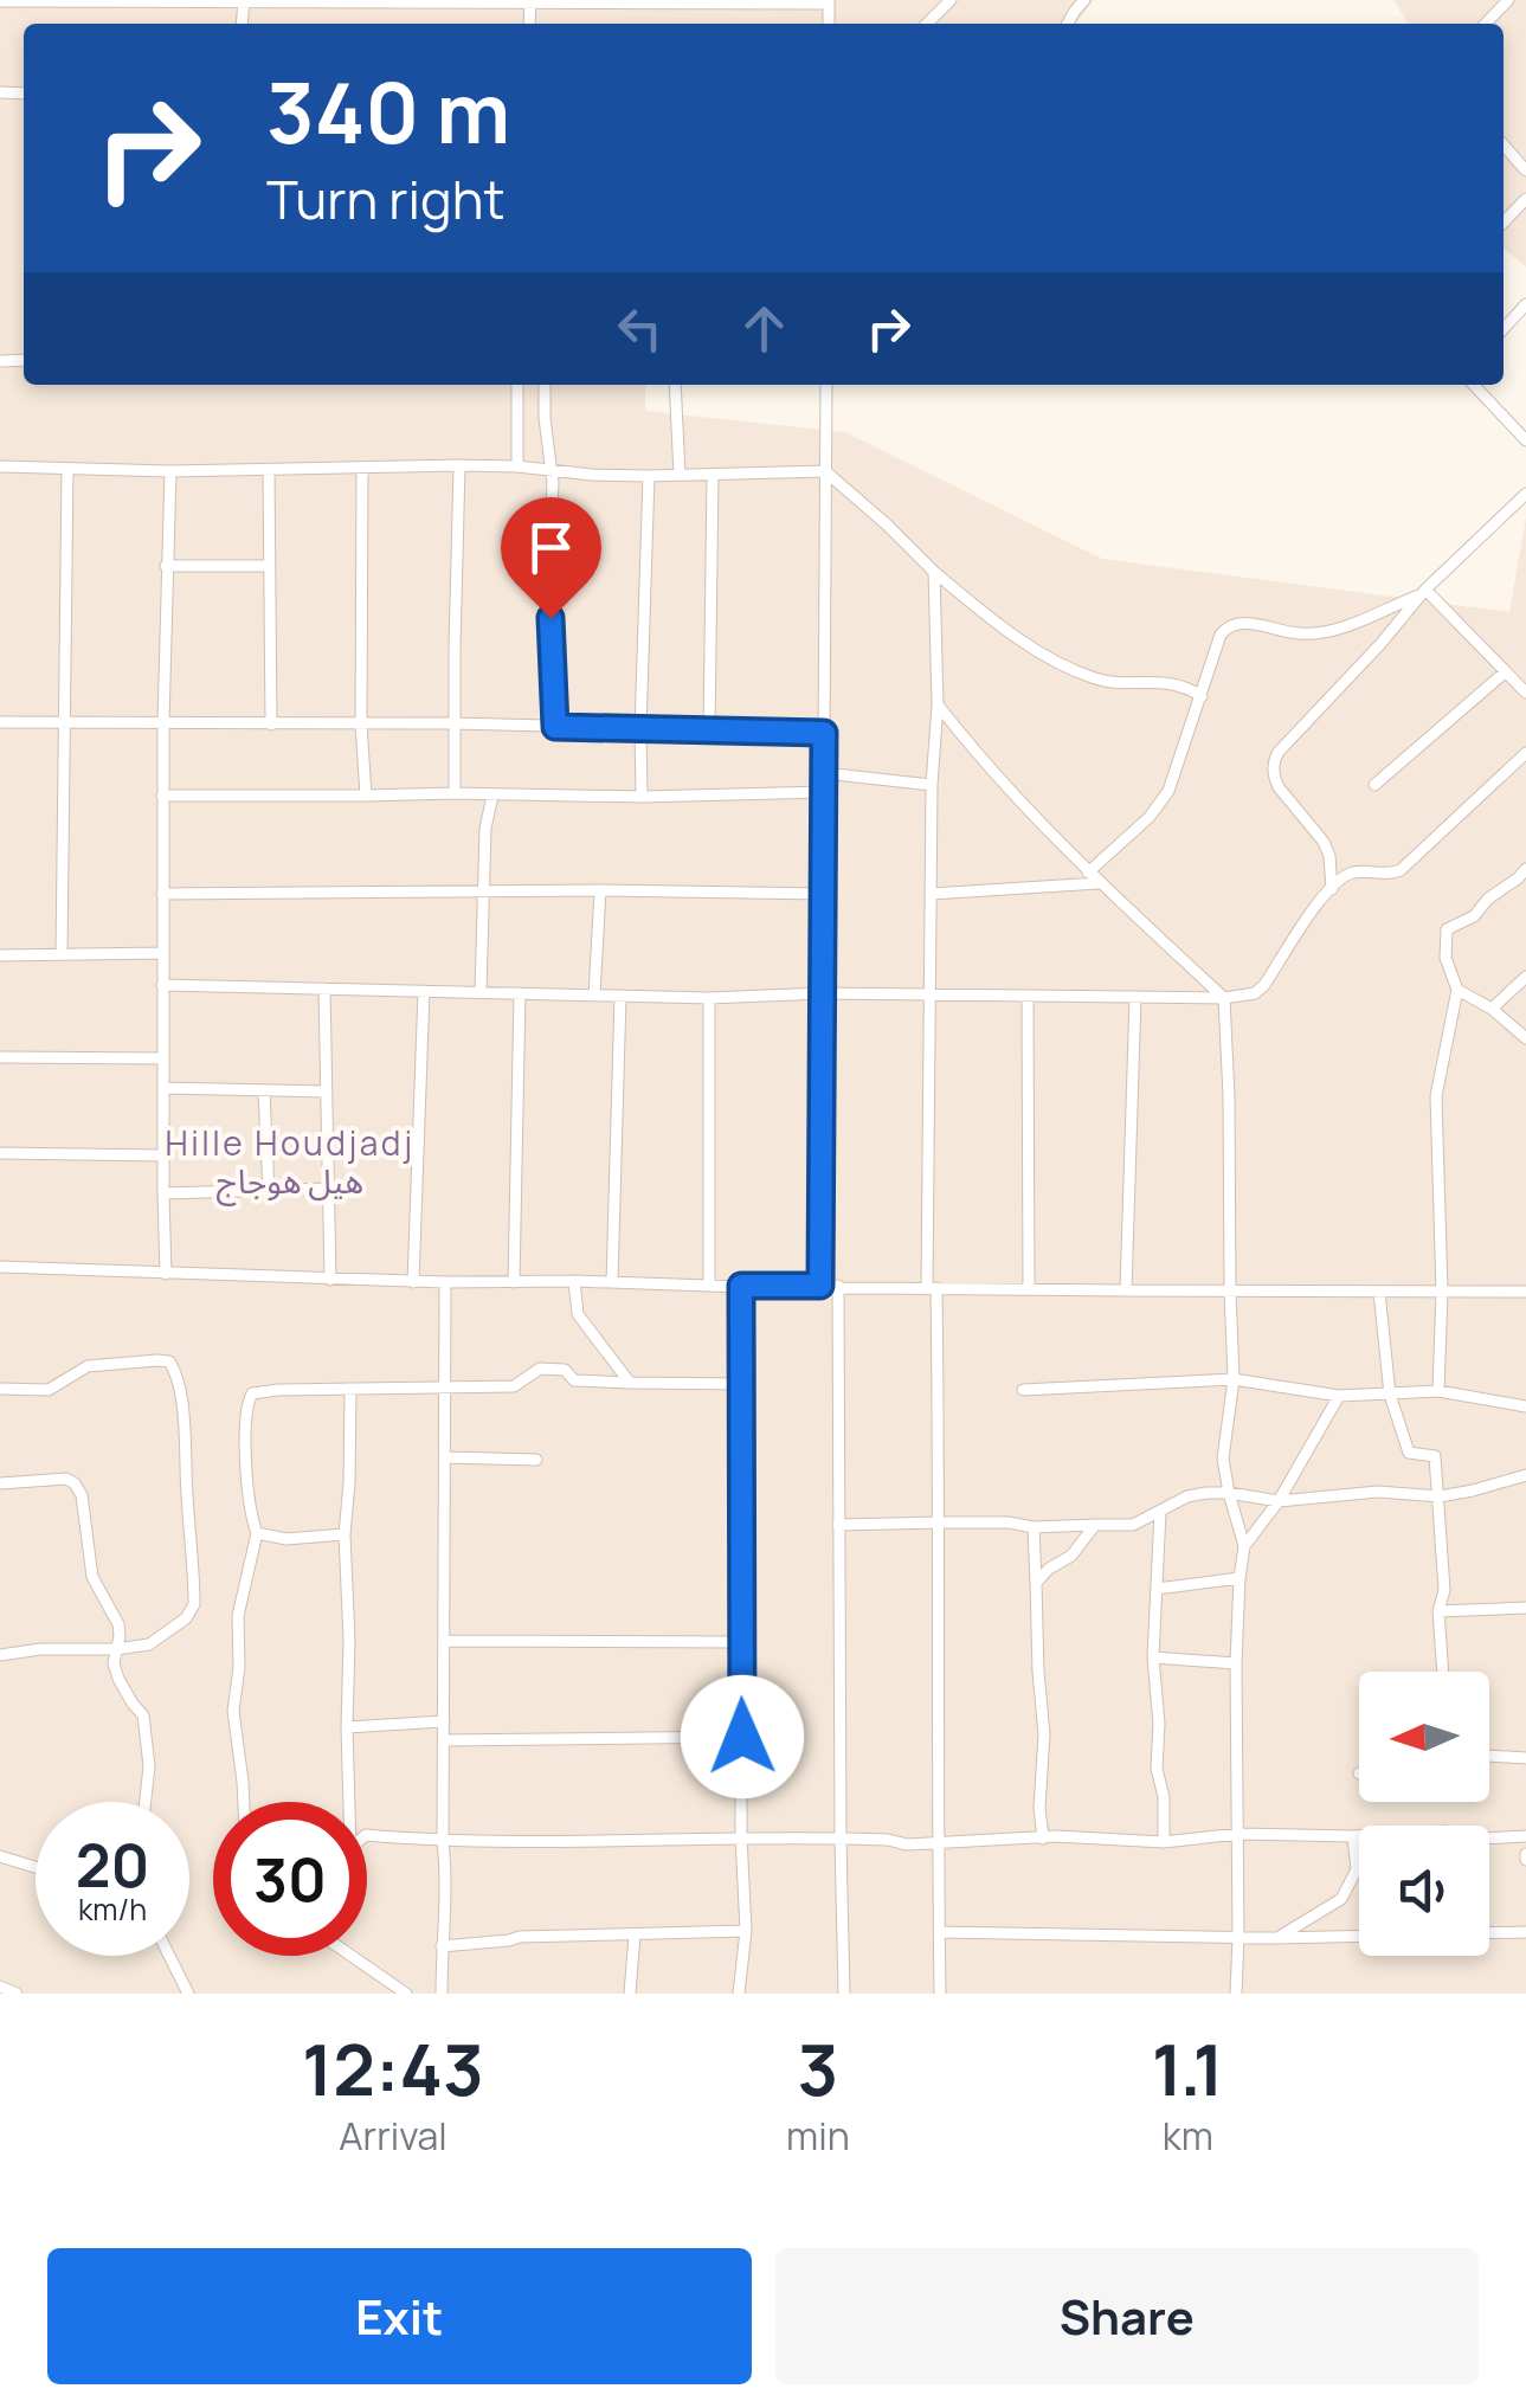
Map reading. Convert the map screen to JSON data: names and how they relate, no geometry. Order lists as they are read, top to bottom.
{
  "districts": ["Hille Houdjadj هيل هوجاج"],
  "north": "left",
  "page": {
    "turn": ["340 m", "Turn right"],
    "speed": "20 km/h",
    "limit": "30",
    "eta": [
      "12:43",
      "Arrival",
      "3",
      "min",
      "1.1",
      "km"
    ],
    "buttons": ["Exit", "Share"]
  }
}
